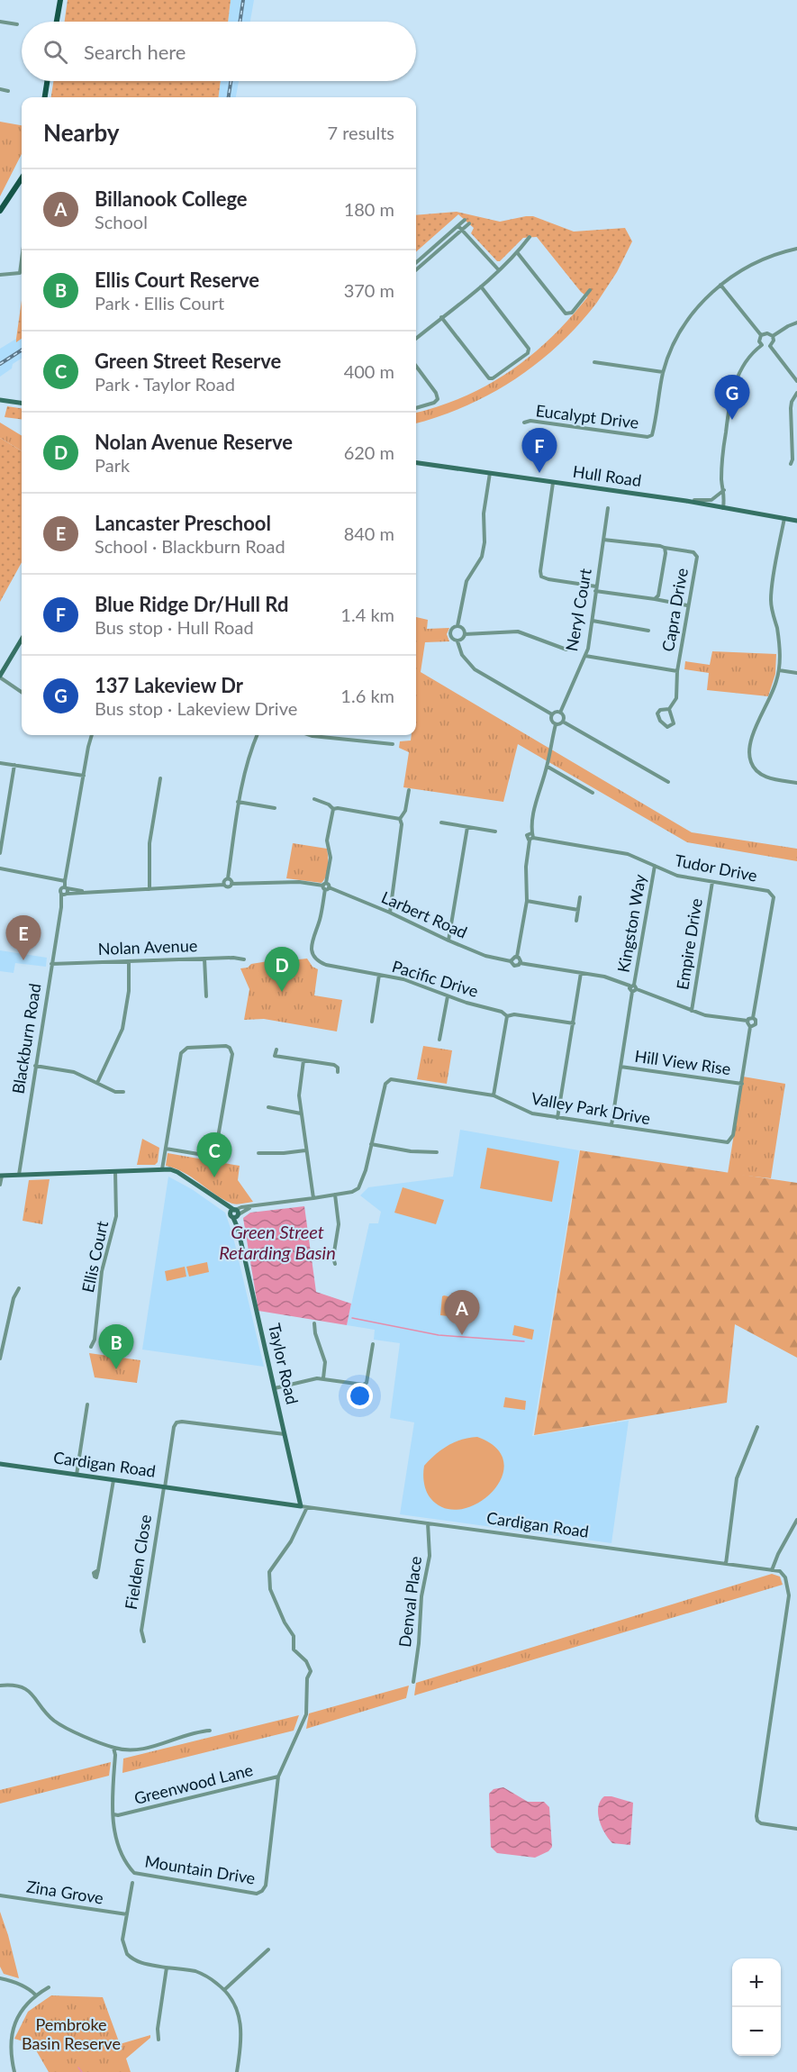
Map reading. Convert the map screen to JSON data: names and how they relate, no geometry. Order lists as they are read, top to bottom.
{
  "streets": {
    "street": [
      "Eucalypt Drive",
      "Hull Road",
      "Neryl Court",
      "Capra Drive",
      "Tudor Drive",
      "Larbert Road",
      "Kingston Way",
      "Empire Drive",
      "Nolan Avenue",
      "Pacific Drive",
      "Blackburn Road",
      "Hill View Rise",
      "Valley Park Drive",
      "Ellis Court",
      "Taylor Road",
      "Cardigan Road",
      "Fielden Close",
      "Denval Place",
      "Greenwood Lane",
      "Mountain Drive",
      "Zina Grove"
    ]
  },
  "crossings": [
    ["Tudor Drive", "Kingston Way"],
    ["Tudor Drive", "Empire Drive"],
    ["Larbert Road", "Pacific Drive"],
    ["Kingston Way", "Hill View Rise"],
    ["Kingston Way", "Valley Park Drive"],
    ["Nolan Avenue", "Blackburn Road"],
    ["Hill View Rise", "Valley Park Drive"],
    ["Taylor Road", "Cardigan Road"],
    ["Taylor Road", "Fielden Close"],
    ["Cardigan Road", "Fielden Close"],
    ["Cardigan Road", "Denval Place"],
    ["Cardigan Road", "Mountain Drive"],
    ["Greenwood Lane", "Mountain Drive"]
  ],
  "water": ["Green Street Retarding Basin"],
  "parks": ["Pembroke Basin Reserve"],
  "page": {
    "search": "Search here",
    "heading": ["Nearby", "7 results"],
    "list": [
      {
        "mark": "A",
        "name": "Billanook College",
        "note": "School",
        "value": "180 m"
      },
      {
        "mark": "B",
        "name": "Ellis Court Reserve",
        "note": "Park · Ellis Court",
        "value": "370 m"
      },
      {
        "mark": "C",
        "name": "Green Street Reserve",
        "note": "Park · Taylor Road",
        "value": "400 m"
      },
      {
        "mark": "D",
        "name": "Nolan Avenue Reserve",
        "note": "Park",
        "value": "620 m"
      },
      {
        "mark": "E",
        "name": "Lancaster Preschool",
        "note": "School · Blackburn Road",
        "value": "840 m"
      },
      {
        "mark": "F",
        "name": "Blue Ridge Dr/Hull Rd",
        "note": "Bus stop · Hull Road",
        "value": "1.4 km"
      },
      {
        "mark": "G",
        "name": "137 Lakeview Dr",
        "note": "Bus stop · Lakeview Drive",
        "value": "1.6 km"
      }
    ],
    "pins": [
      "G",
      "F",
      "E",
      "D",
      "C",
      "A",
      "B"
    ],
    "map_buttons": ["+", "−"]
  }
}
